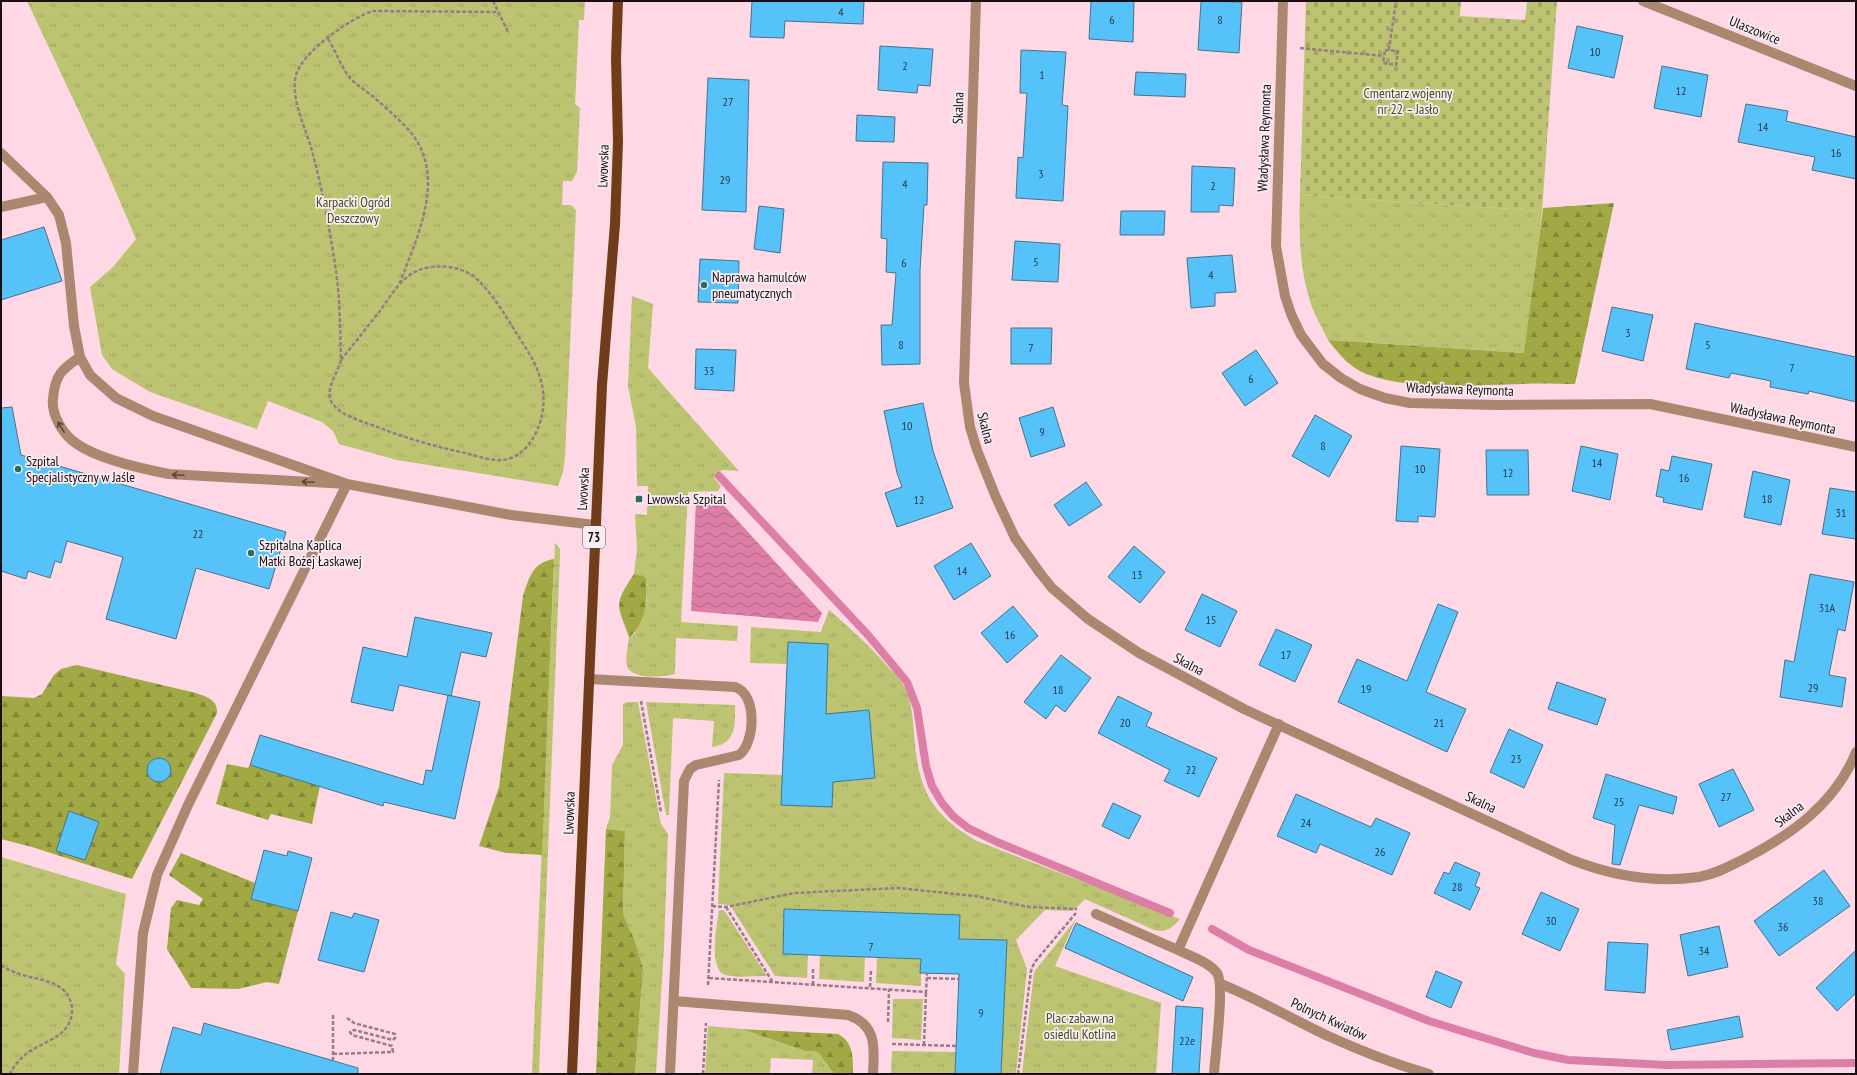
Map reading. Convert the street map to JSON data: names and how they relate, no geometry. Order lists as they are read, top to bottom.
{
  "streets": {
    "main road": ["Lwowska", "73"],
    "street": [
      "Ulaszowice",
      "Skalna",
      "Władysława Reymonta",
      "Polnych Kwiatów"
    ]
  },
  "parks": ["Cmentarz wojenny nr 22 – Jasło", "Karpacki Ogród Deszczowy", "Plac zabaw na osiedlu Kotlina"],
  "places": {
    "other": ["Naprawa hamulców pneumatycznych", "Szpital Specjalistyczny w Jaśle", "Szpitalna Kaplica Matki Bożej Łaskawej"],
    "transit": ["Lwowska Szpital"]
  },
  "house_numbers": [
    "4",
    "6",
    "8",
    "10",
    "2",
    "1",
    "12",
    "27",
    "14",
    "16",
    "3",
    "29",
    "4",
    "2",
    "5",
    "6",
    "4",
    "3",
    "8",
    "5",
    "7",
    "7",
    "33",
    "6",
    "10",
    "9",
    "8",
    "14",
    "10",
    "12",
    "16",
    "18",
    "12",
    "31",
    "22",
    "14",
    "13",
    "31A",
    "15",
    "16",
    "17",
    "29",
    "19",
    "18",
    "20",
    "21",
    "23",
    "22",
    "27",
    "25",
    "24",
    "26",
    "28",
    "38",
    "30",
    "36",
    "7",
    "34",
    "9",
    "22e"
  ]
}
